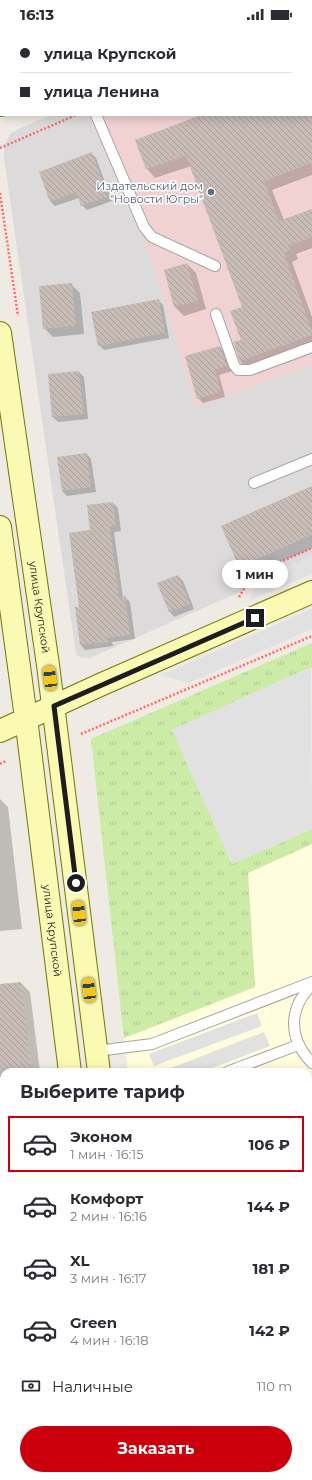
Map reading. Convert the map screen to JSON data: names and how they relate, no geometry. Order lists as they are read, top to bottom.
{
  "streets": {
    "main road": ["улица Крупской"]
  },
  "places": ["Издательский дом \"Новости Югры\""],
  "page": {
    "status": "16:13",
    "banner": ["улица Крупской", "улица Ленина"],
    "bubble": "1 мин",
    "heading": "Выберите тариф",
    "list": [
      {
        "name": "Эконом",
        "note": "1 мин · 16:15",
        "value": "106 ₽"
      },
      {
        "name": "Комфорт",
        "note": "2 мин · 16:16",
        "value": "144 ₽"
      },
      {
        "name": "XL",
        "note": "3 мин · 16:17",
        "value": "181 ₽"
      },
      {
        "name": "Green",
        "note": "4 мин · 16:18",
        "value": "142 ₽"
      }
    ],
    "pay": ["Наличные", "110 m"],
    "buttons": "Заказать"
  }
}
